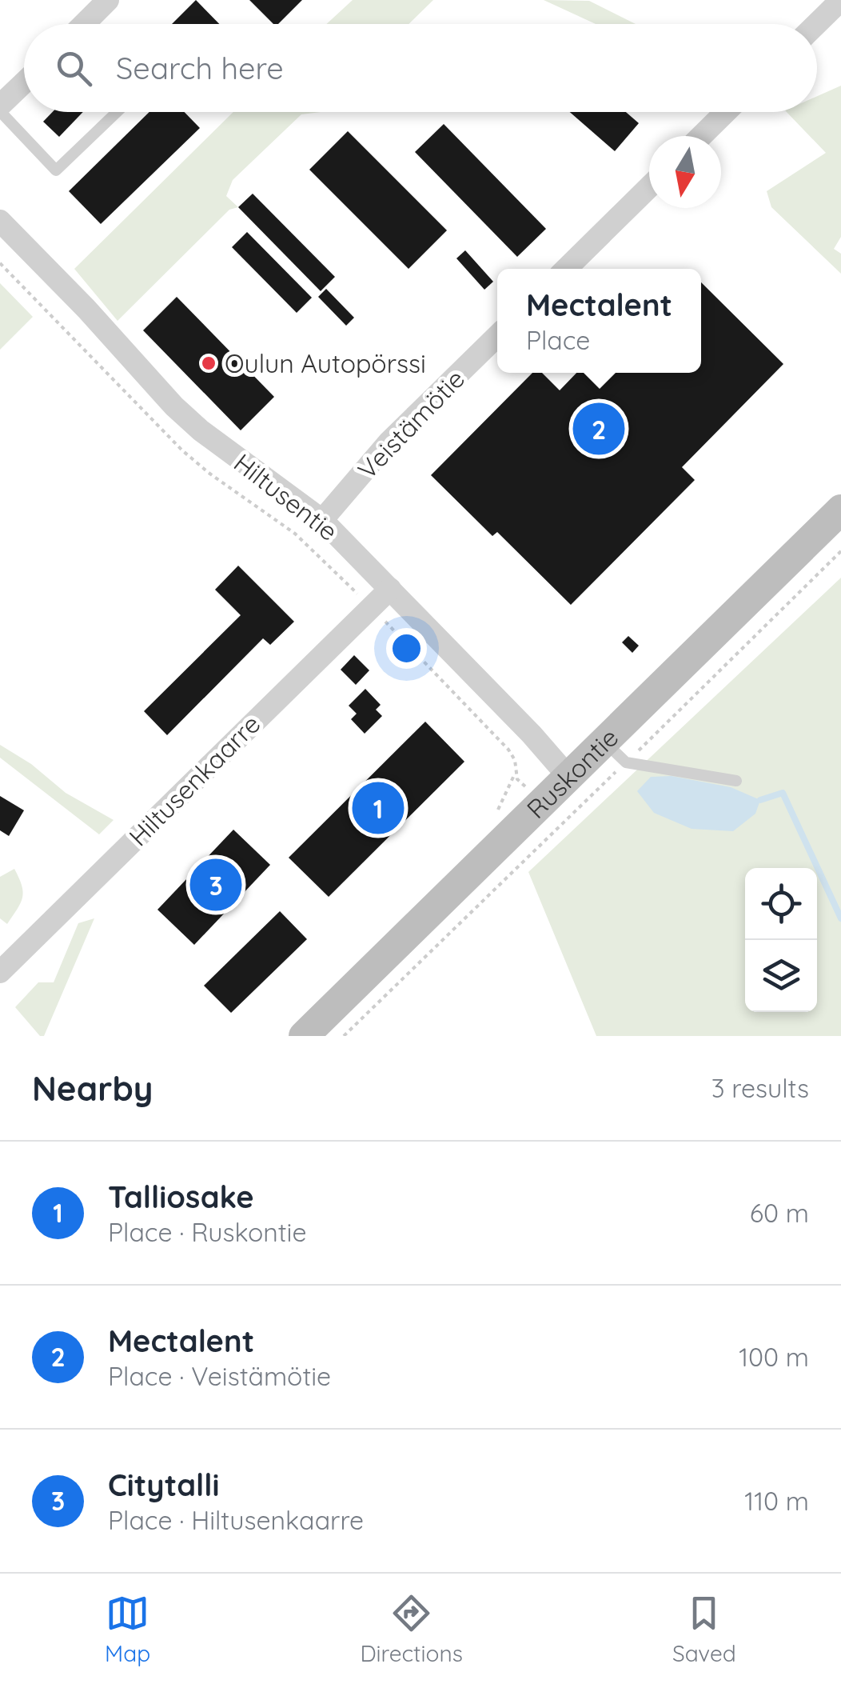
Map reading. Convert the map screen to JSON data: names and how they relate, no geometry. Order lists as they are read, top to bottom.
{
  "streets": {
    "main road": ["Ruskontie"],
    "street": ["Veistämötie", "Hiltusentie", "Hiltusenkaarre"]
  },
  "crossings": [
    ["Veistämötie", "Hiltusentie"],
    ["Hiltusentie", "Ruskontie"],
    ["Hiltusentie", "Hiltusenkaarre"]
  ],
  "places": ["Oulun Autopörssi"],
  "north": "bottom",
  "page": {
    "search": "Search here",
    "popup": ["Mectalent", "Place"],
    "pins": ["2", "1", "3"],
    "heading": ["Nearby", "3 results"],
    "list": [
      {
        "mark": "1",
        "name": "Talliosake",
        "note": "Place · Ruskontie",
        "value": "60 m"
      },
      {
        "mark": "2",
        "name": "Mectalent",
        "note": "Place · Veistämötie",
        "value": "100 m"
      },
      {
        "mark": "3",
        "name": "Citytalli",
        "note": "Place · Hiltusenkaarre",
        "value": "110 m"
      }
    ],
    "nav": ["Map", "Directions", "Saved"]
  }
}
